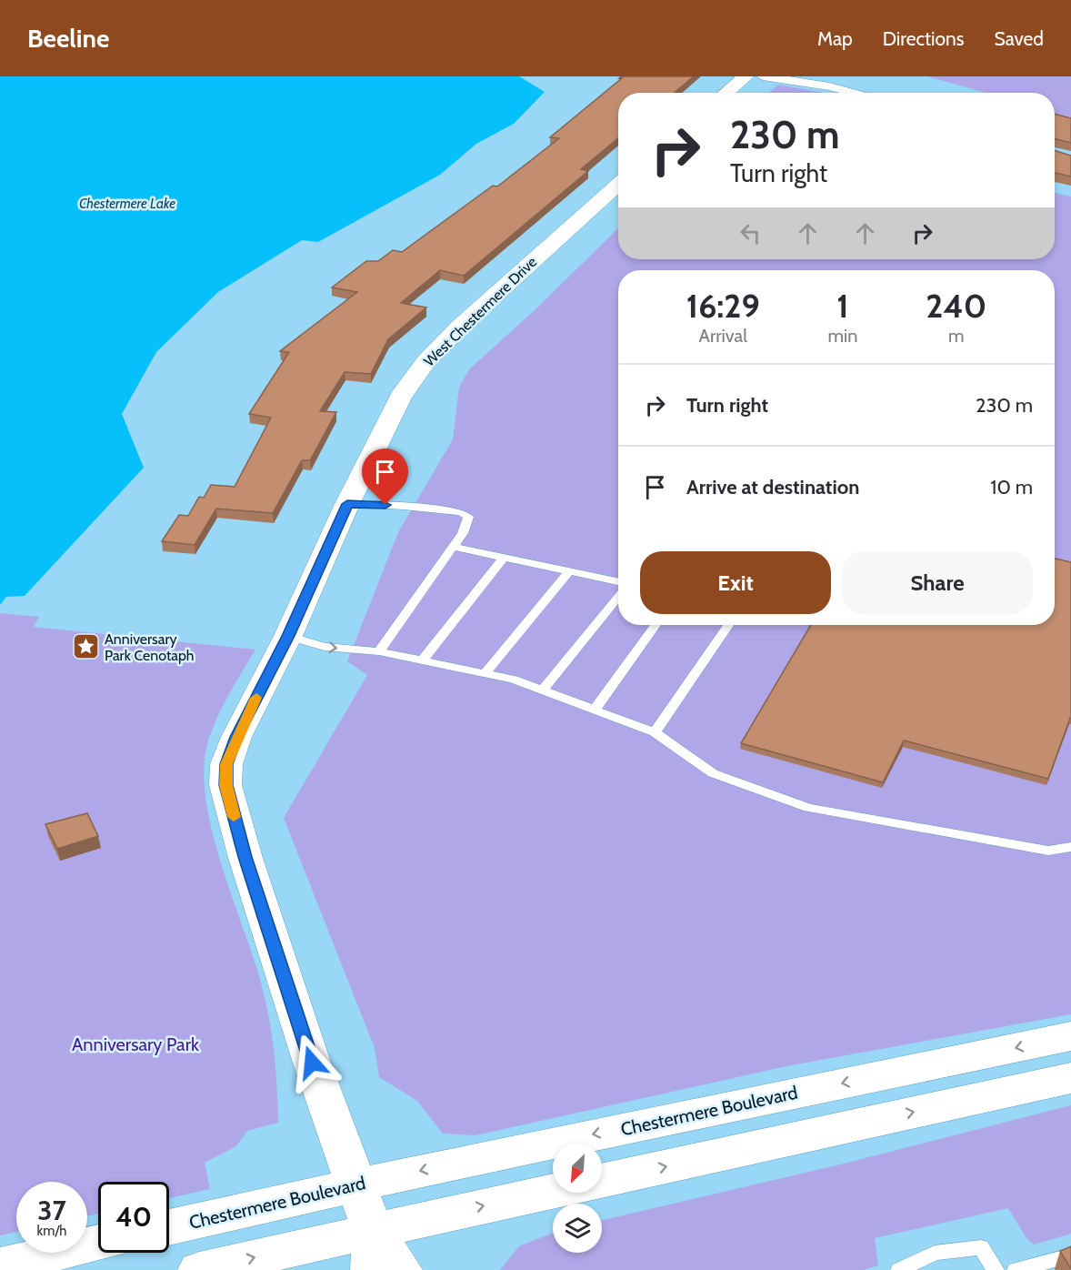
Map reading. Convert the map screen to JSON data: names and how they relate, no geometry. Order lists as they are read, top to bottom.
{
  "streets": {
    "street": ["West Chestermere Drive", "Chestermere Boulevard"]
  },
  "crossings": [
    ["West Chestermere Drive", "Chestermere Boulevard"]
  ],
  "water": ["Chestermere Lake"],
  "parks": ["Anniversary Park"],
  "places": {
    "place": ["Anniversary Park Cenotaph"]
  },
  "north": "bottom left",
  "page": {
    "header": "Beeline",
    "nav": ["Map", "Directions", "Saved"],
    "turn": ["230 m", "Turn right"],
    "eta": [
      "16:29",
      "Arrival",
      "1",
      "min",
      "240",
      "m"
    ],
    "list": [
      {
        "name": "Turn right",
        "value": "230 m"
      },
      {
        "name": "Arrive at destination",
        "value": "10 m"
      }
    ],
    "buttons": ["Exit", "Share"],
    "speed": "37 km/h",
    "limit": "40"
  }
}
